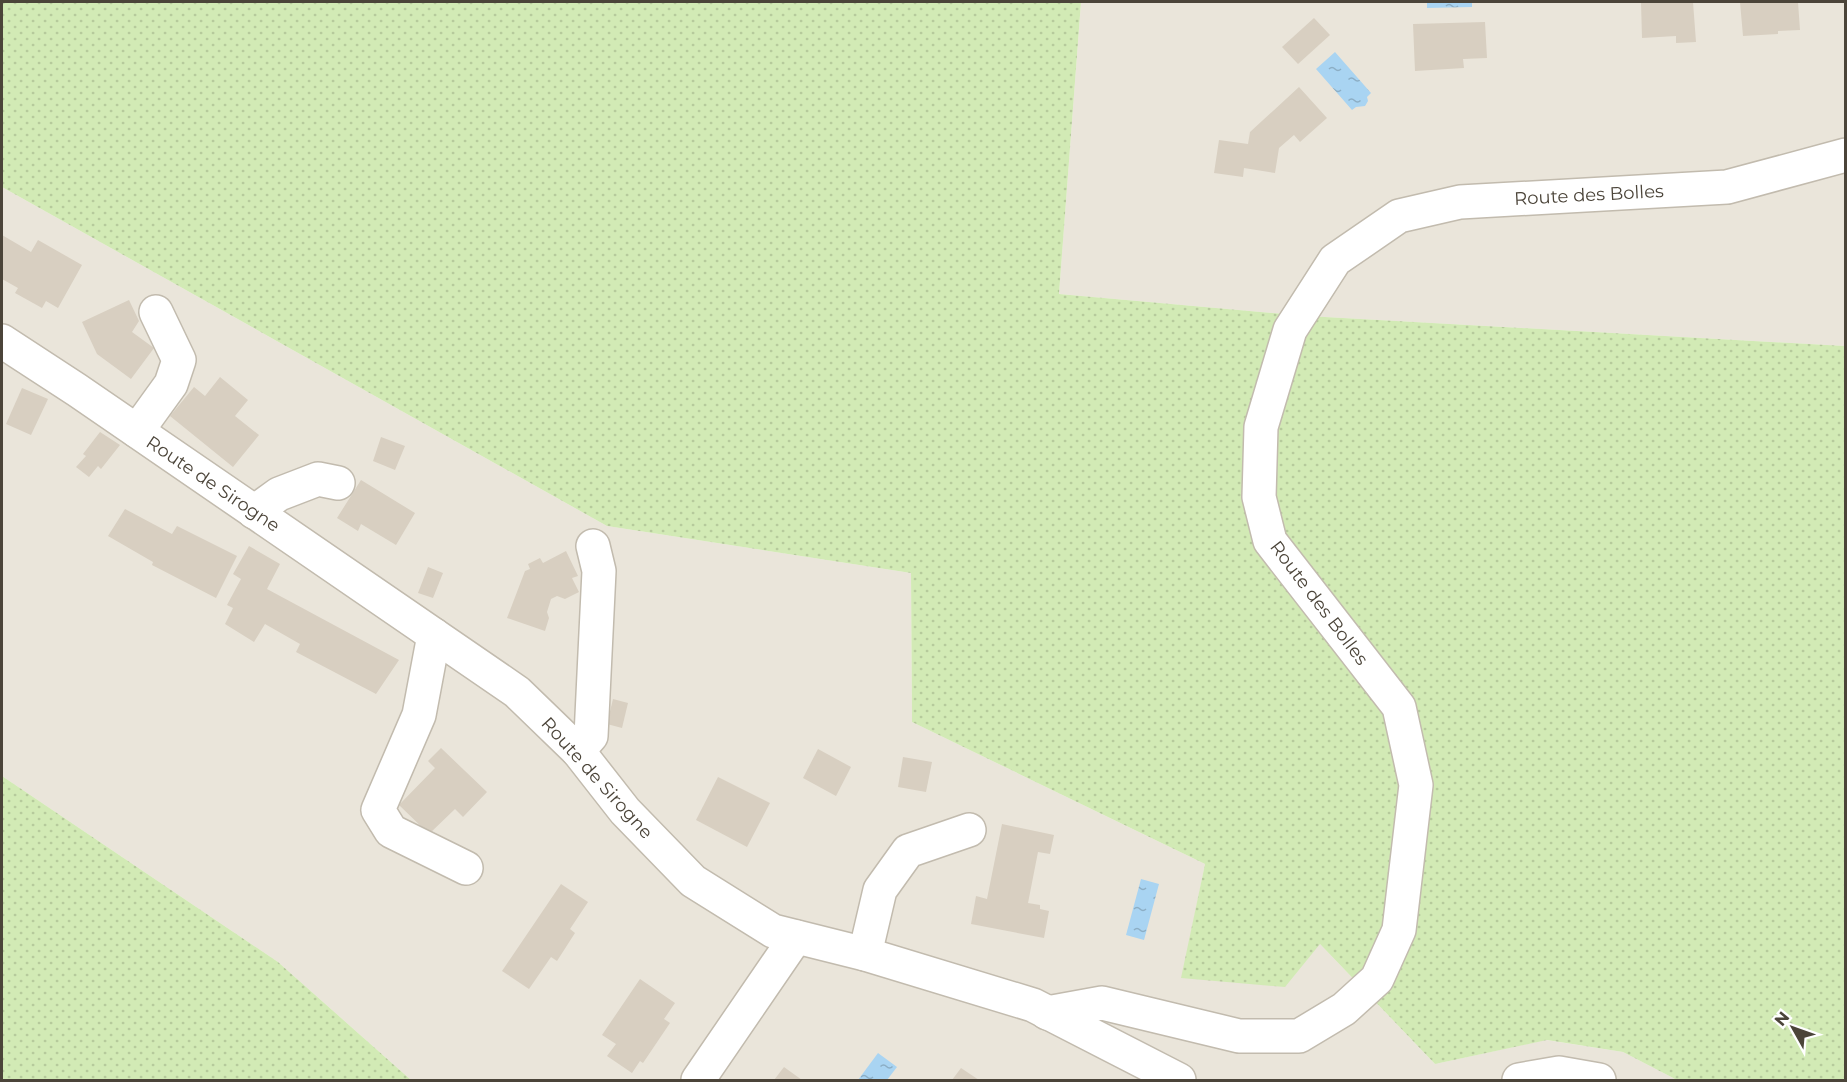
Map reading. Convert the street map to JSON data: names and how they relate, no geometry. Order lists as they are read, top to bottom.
{
  "streets": {
    "street": ["Route des Bolles", "Route de Sirogne"]
  },
  "crossings": [
    ["Route des Bolles", "Route de Sirogne"]
  ],
  "north": "top left"
}
